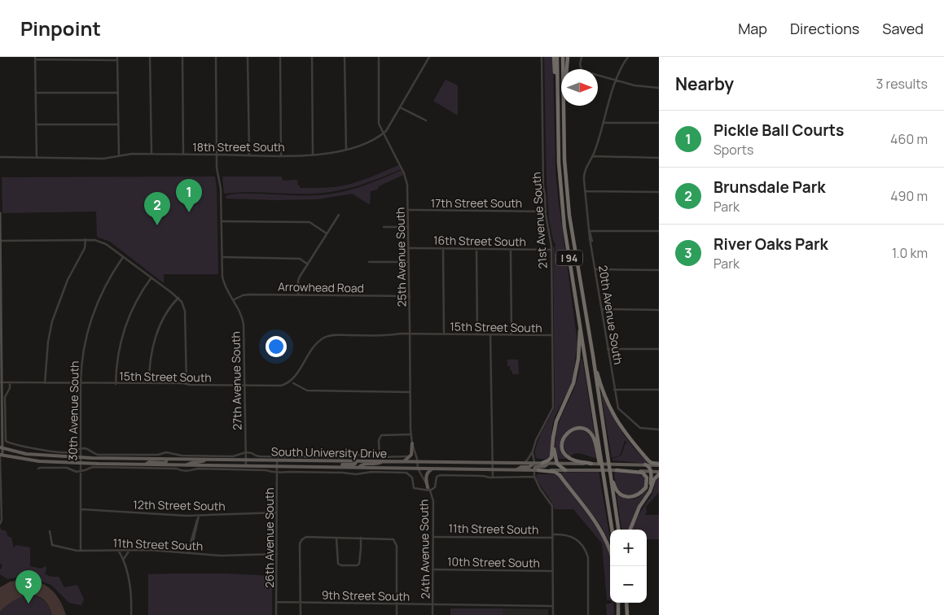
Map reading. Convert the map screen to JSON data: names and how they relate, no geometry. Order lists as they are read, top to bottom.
{
  "streets": {
    "highway": ["I 94"],
    "main road": ["South University Drive"],
    "street": [
      "18th Street South",
      "17th Street South",
      "21st Avenue South",
      "16th Street South",
      "25th Avenue South",
      "Arrowhead Road",
      "20th Avenue South",
      "15th Street South",
      "27th Avenue South",
      "30th Avenue South",
      "12th Street South",
      "11th Street South",
      "26th Avenue South",
      "24th Avenue South",
      "10th Street South",
      "9th Street South"
    ]
  },
  "crossings": [
    ["18th Street South", "25th Avenue South"],
    ["18th Street South", "27th Avenue South"],
    ["17th Street South", "21st Avenue South"],
    ["17th Street South", "25th Avenue South"],
    ["21st Avenue South", "16th Street South"],
    ["21st Avenue South", "15th Street South"],
    ["21st Avenue South", "South University Drive"],
    ["16th Street South", "25th Avenue South"],
    ["25th Avenue South", "Arrowhead Road"],
    ["25th Avenue South", "15th Street South"],
    ["25th Avenue South", "South University Drive"],
    ["25th Avenue South", "24th Avenue South"],
    ["Arrowhead Road", "27th Avenue South"],
    ["15th Street South", "27th Avenue South"],
    ["15th Street South", "30th Avenue South"],
    ["27th Avenue South", "South University Drive"],
    ["30th Avenue South", "South University Drive"],
    ["30th Avenue South", "12th Street South"],
    ["30th Avenue South", "11th Street South"],
    ["South University Drive", "26th Avenue South"],
    ["South University Drive", "24th Avenue South"],
    ["12th Street South", "26th Avenue South"],
    ["11th Street South", "26th Avenue South"],
    ["11th Street South", "24th Avenue South"],
    ["26th Avenue South", "9th Street South"],
    ["24th Avenue South", "10th Street South"],
    ["24th Avenue South", "9th Street South"]
  ],
  "north": "right",
  "page": {
    "header": "Pinpoint",
    "nav": ["Map", "Directions", "Saved"],
    "heading": ["Nearby", "3 results"],
    "list": [
      {
        "mark": "1",
        "name": "Pickle Ball Courts",
        "note": "Sports",
        "value": "460 m"
      },
      {
        "mark": "2",
        "name": "Brunsdale Park",
        "note": "Park",
        "value": "490 m"
      },
      {
        "mark": "3",
        "name": "River Oaks Park",
        "note": "Park",
        "value": "1.0 km"
      }
    ],
    "pins": ["1", "2", "3"],
    "map_buttons": ["+", "−"]
  }
}
